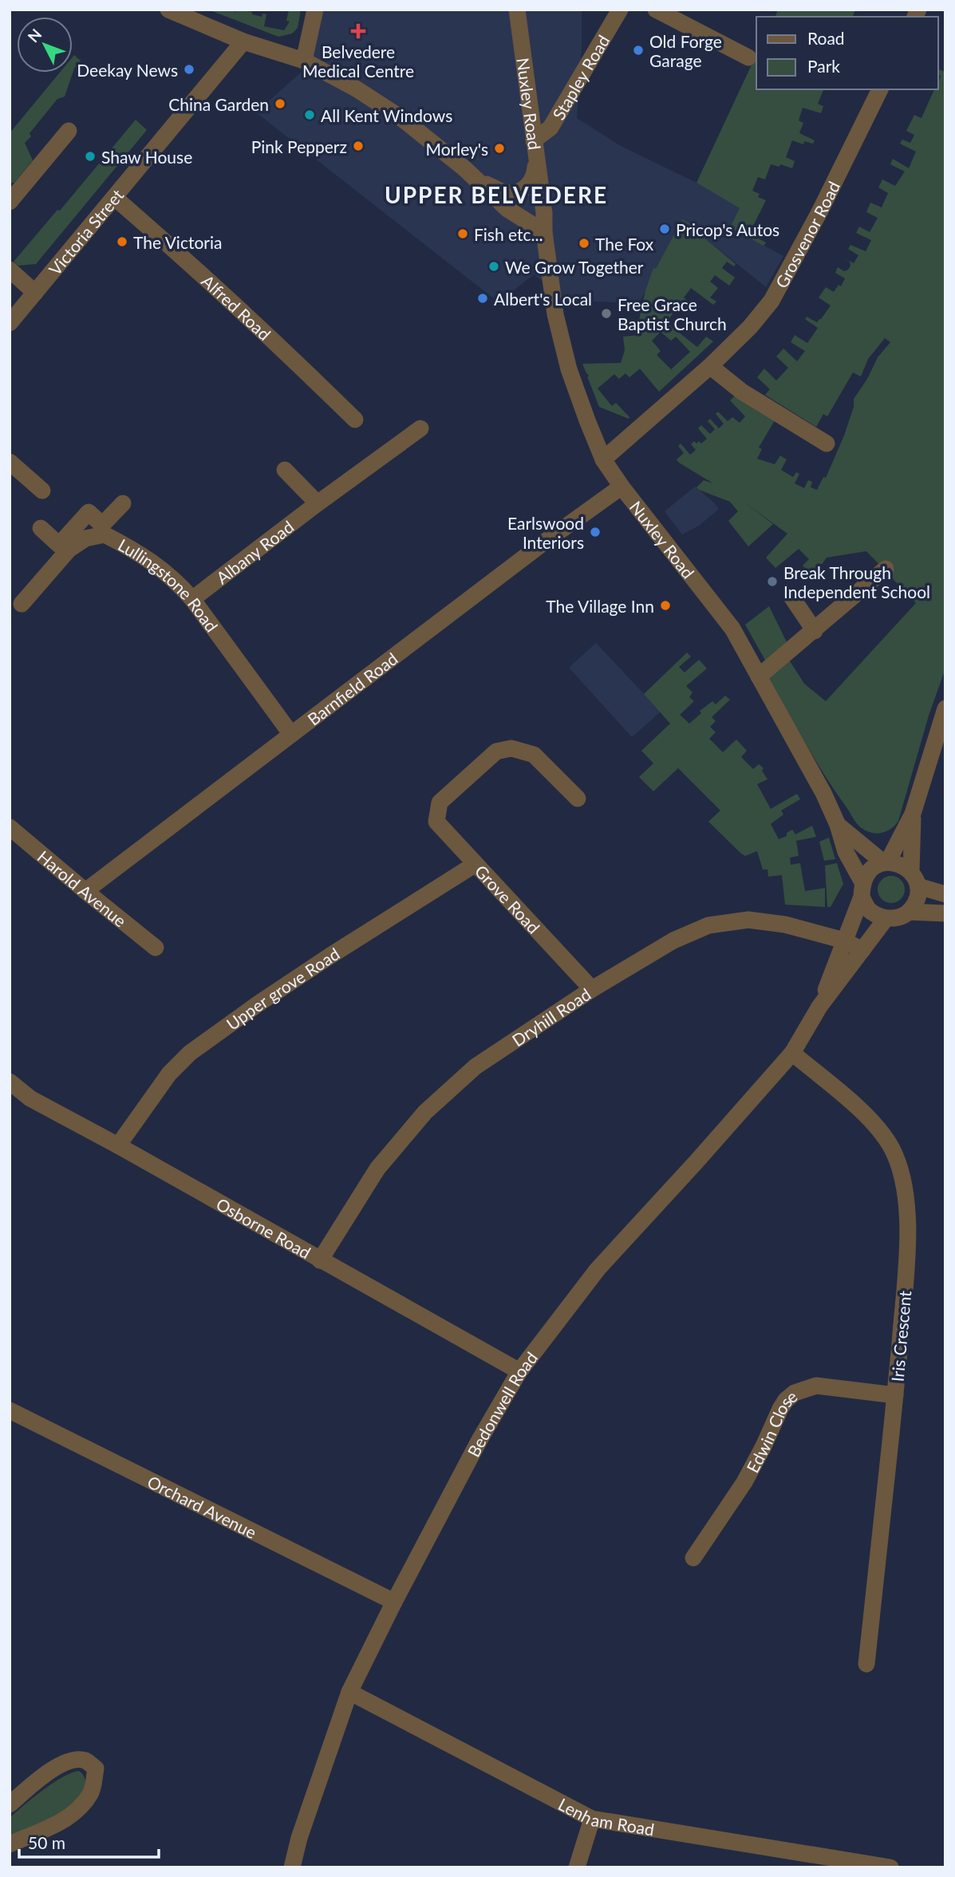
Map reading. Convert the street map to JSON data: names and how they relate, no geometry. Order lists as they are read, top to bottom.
{
  "streets": {
    "street": [
      "Stapley Road",
      "Nuxley Road",
      "Victoria Street",
      "Grosvenor Road",
      "Alfred Road",
      "Albany Road",
      "Lullingstone Road",
      "Barnfield Road",
      "Harold Avenue",
      "Grove Road",
      "Upper grove Road",
      "Dryhill Road",
      "Osborne Road",
      "Iris Crescent",
      "Bedonwell Road",
      "Edwin Close",
      "Orchard Avenue",
      "Lenham Road"
    ]
  },
  "crossings": [
    ["Stapley Road", "Nuxley Road"],
    ["Nuxley Road", "Grosvenor Road"],
    ["Nuxley Road", "Barnfield Road"],
    ["Nuxley Road", "Bedonwell Road"],
    ["Victoria Street", "Alfred Road"],
    ["Albany Road", "Lullingstone Road"],
    ["Lullingstone Road", "Barnfield Road"],
    ["Barnfield Road", "Harold Avenue"],
    ["Grove Road", "Upper grove Road"],
    ["Grove Road", "Dryhill Road"],
    ["Upper grove Road", "Osborne Road"],
    ["Dryhill Road", "Osborne Road"],
    ["Dryhill Road", "Bedonwell Road"],
    ["Osborne Road", "Bedonwell Road"],
    ["Iris Crescent", "Bedonwell Road"],
    ["Iris Crescent", "Edwin Close"],
    ["Bedonwell Road", "Orchard Avenue"],
    ["Bedonwell Road", "Lenham Road"]
  ],
  "districts": ["UPPER BELVEDERE"],
  "places": {
    "health": ["Belvedere Medical Centre"],
    "other": [
      "Old Forge Garage",
      "Deekay News",
      "China Garden",
      "All Kent Windows",
      "Pink Pepperz",
      "Morley's",
      "Shaw House",
      "Pricop's Autos",
      "Fish etc...",
      "The Victoria",
      "The Fox",
      "We Grow Together",
      "Albert's Local",
      "Free Grace Baptist Church",
      "Earlswood Interiors",
      "Break Through Independent School",
      "The Village Inn"
    ]
  },
  "legend": ["Road", "Park"],
  "scale_bar": "50 m",
  "north": "top left"
}
